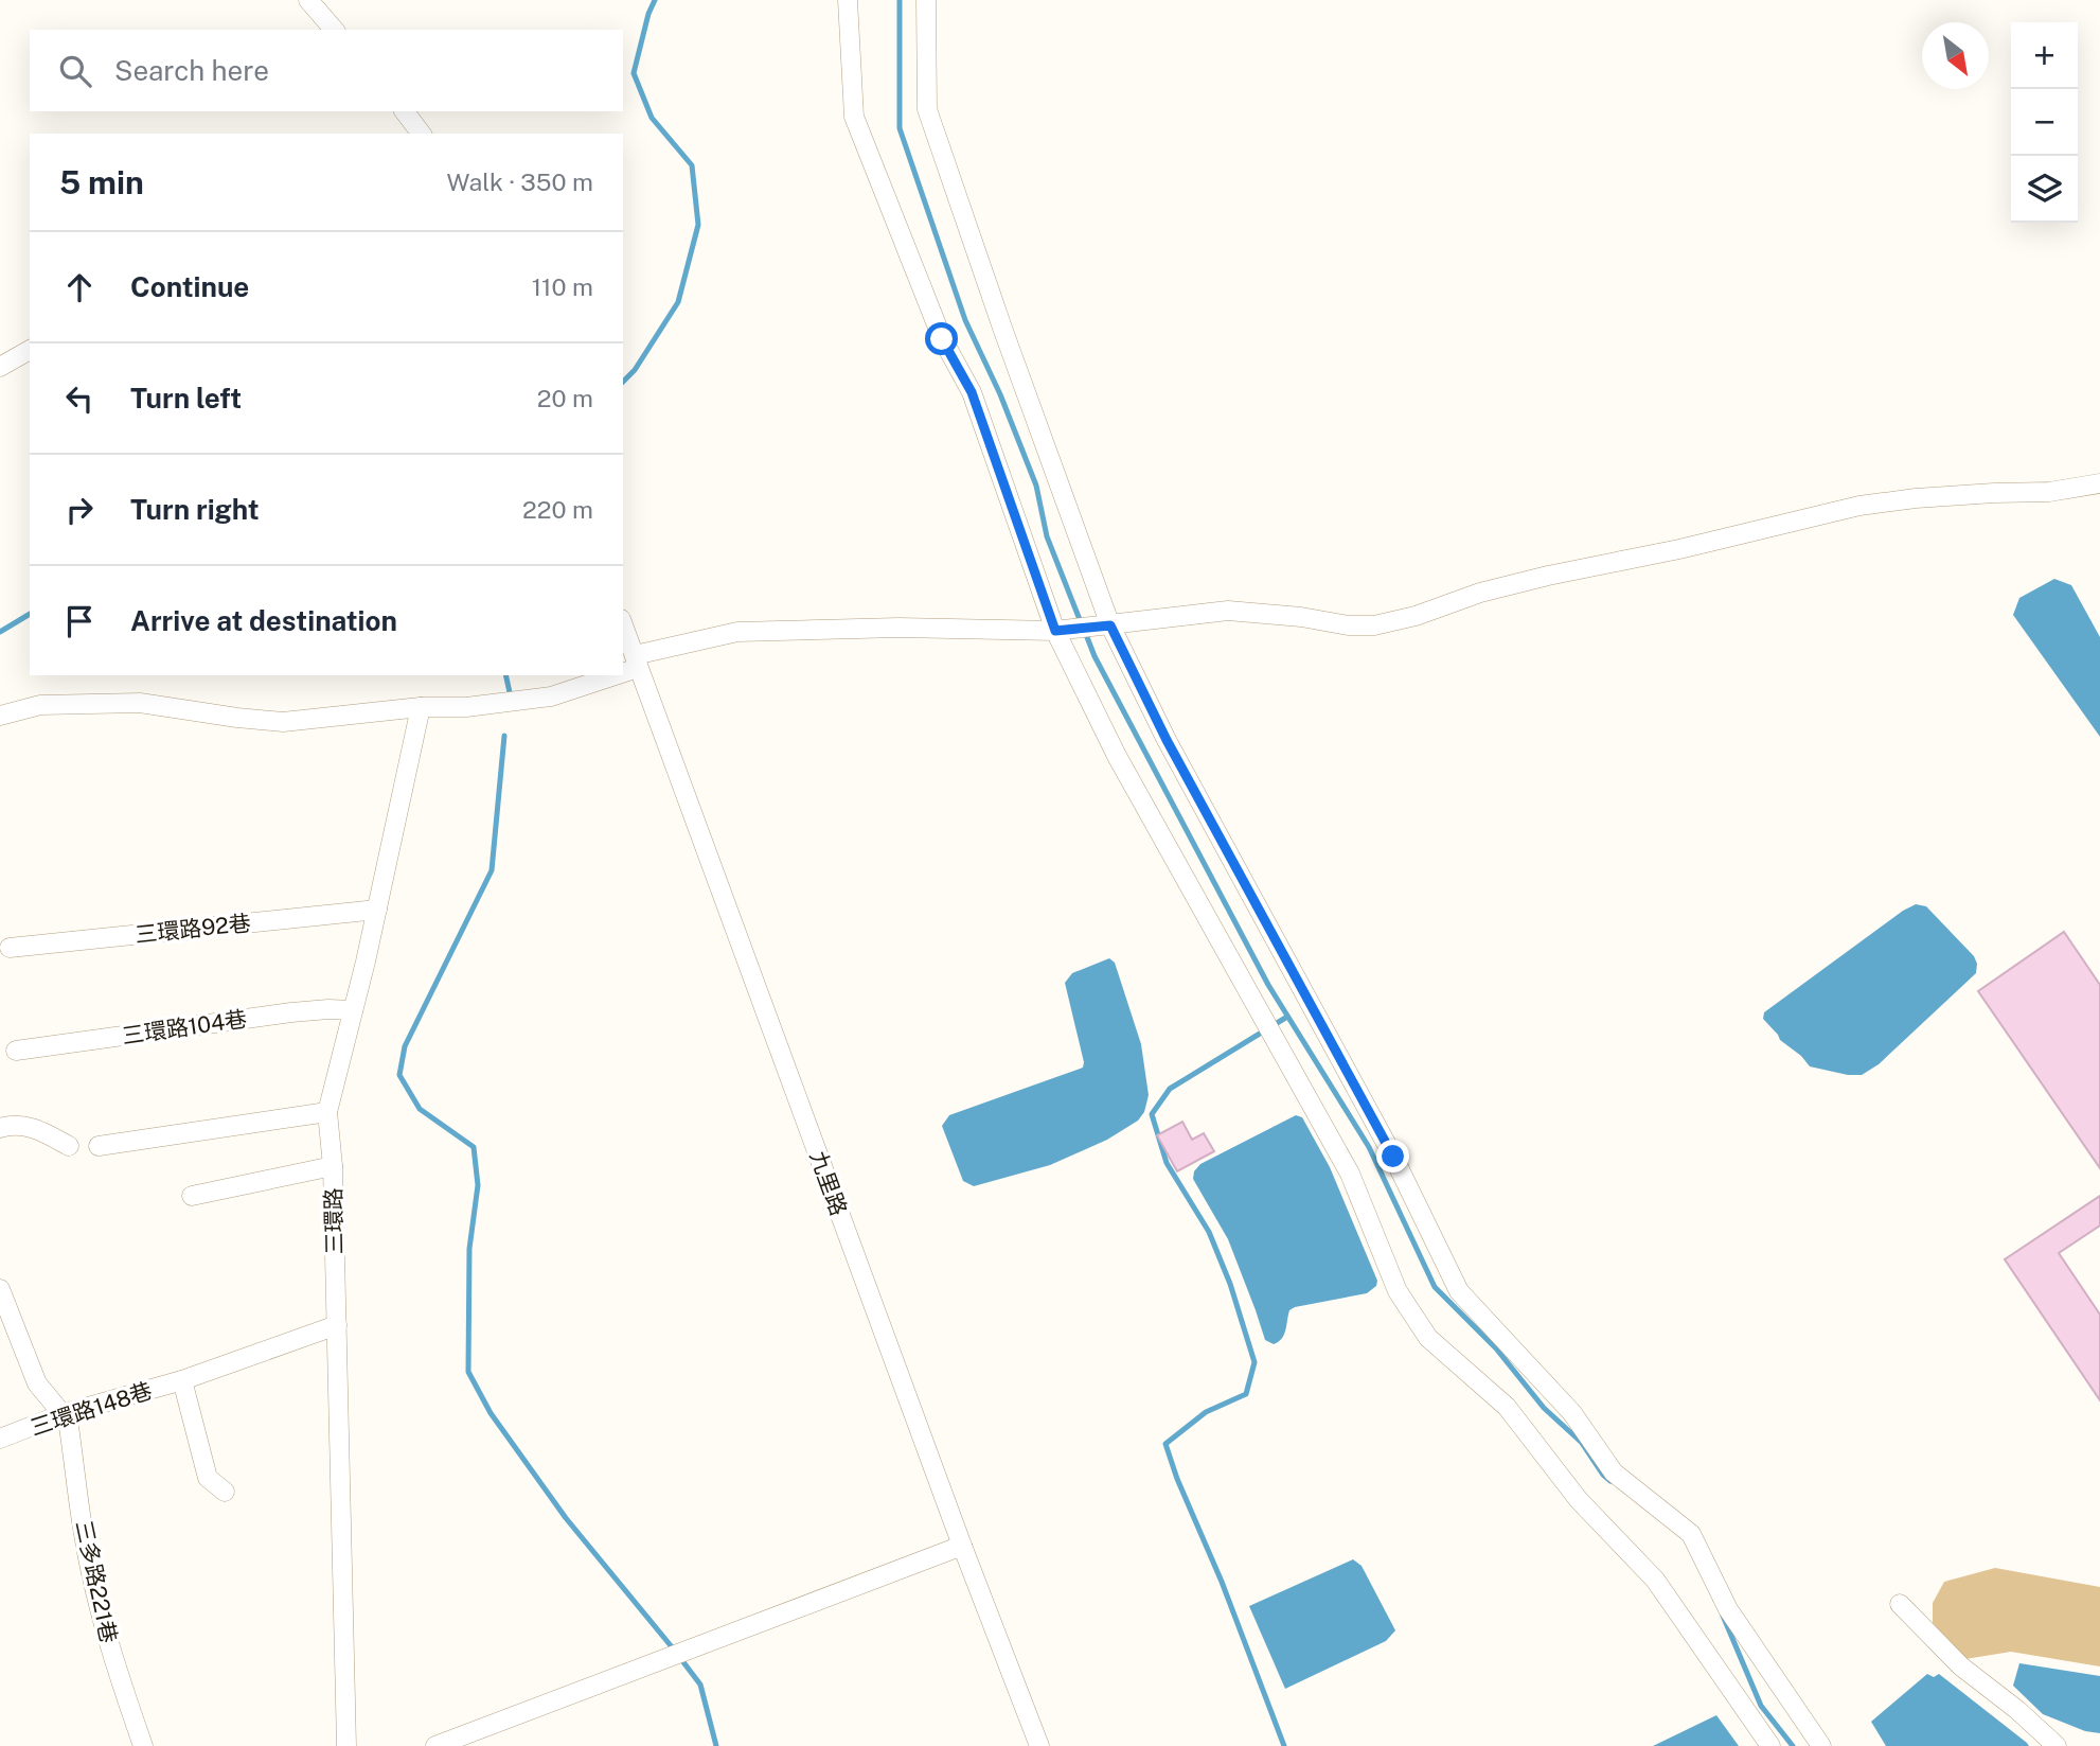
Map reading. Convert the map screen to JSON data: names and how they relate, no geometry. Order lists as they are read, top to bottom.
{
  "streets": {
    "street": [
      "三環路92巷",
      "三環路104巷",
      "九里路",
      "三環路",
      "三環路148巷",
      "三多路221巷"
    ]
  },
  "crossings": [
    ["三環路92巷", "三環路"],
    ["三環路104巷", "三環路"],
    ["三環路", "三環路148巷"],
    ["三環路148巷", "三多路221巷"]
  ],
  "north": "bottom right",
  "page": {
    "map_buttons": ["+", "−"],
    "search": "Search here",
    "heading": ["5 min", "Walk · 350 m"],
    "list": [
      ["Continue", "110 m"],
      ["Turn left", "20 m"],
      ["Turn right", "220 m"],
      "Arrive at destination"
    ]
  }
}
